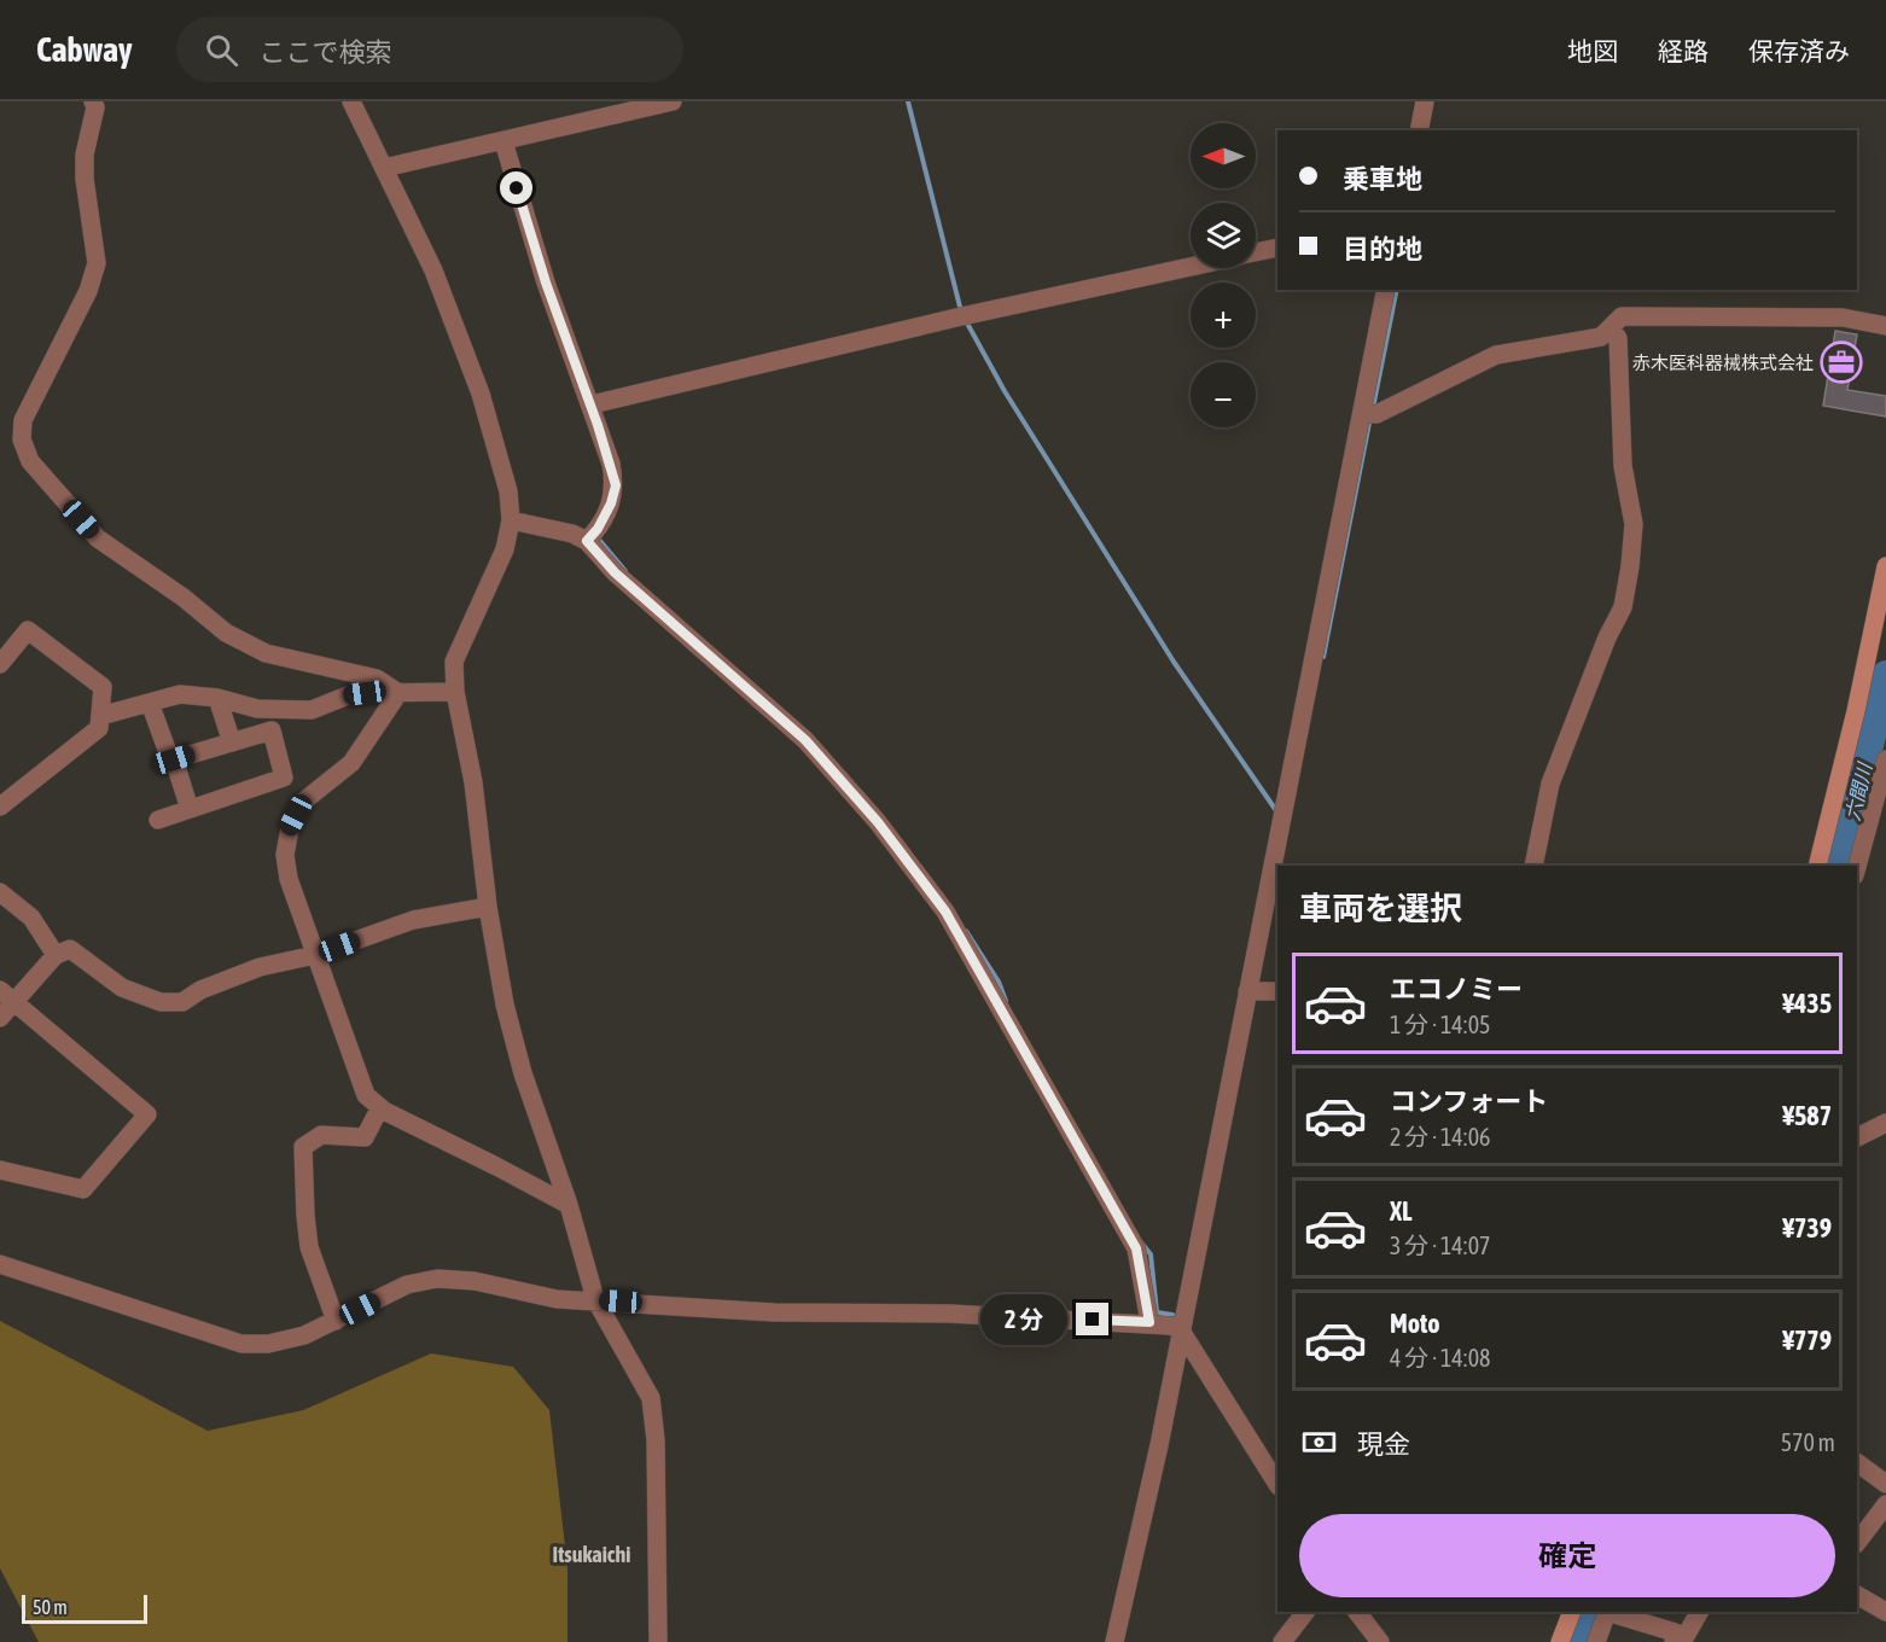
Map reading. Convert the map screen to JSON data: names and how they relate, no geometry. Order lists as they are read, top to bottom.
{
  "districts": ["Itsukaichi"],
  "water": ["六間川"],
  "places": {
    "office": ["赤木医科器械株式会社"]
  },
  "scale_bar": "50 m",
  "north": "left",
  "page": {
    "header": "Cabway",
    "search": "ここで検索",
    "nav": ["地図", "経路", "保存済み"],
    "map_buttons": ["+", "−"],
    "banner": ["乗車地", "目的地"],
    "heading": "車両を選択",
    "list": [
      {
        "name": "エコノミー",
        "note": "1 分 · 14:05",
        "value": "¥435"
      },
      {
        "name": "コンフォート",
        "note": "2 分 · 14:06",
        "value": "¥587"
      },
      {
        "name": "XL",
        "note": "3 分 · 14:07",
        "value": "¥739"
      },
      {
        "name": "Moto",
        "note": "4 分 · 14:08",
        "value": "¥779"
      }
    ],
    "bubble": "2 分",
    "pay": ["現金", "570 m"],
    "buttons": "確定",
    "scale": "50 m"
  }
}
